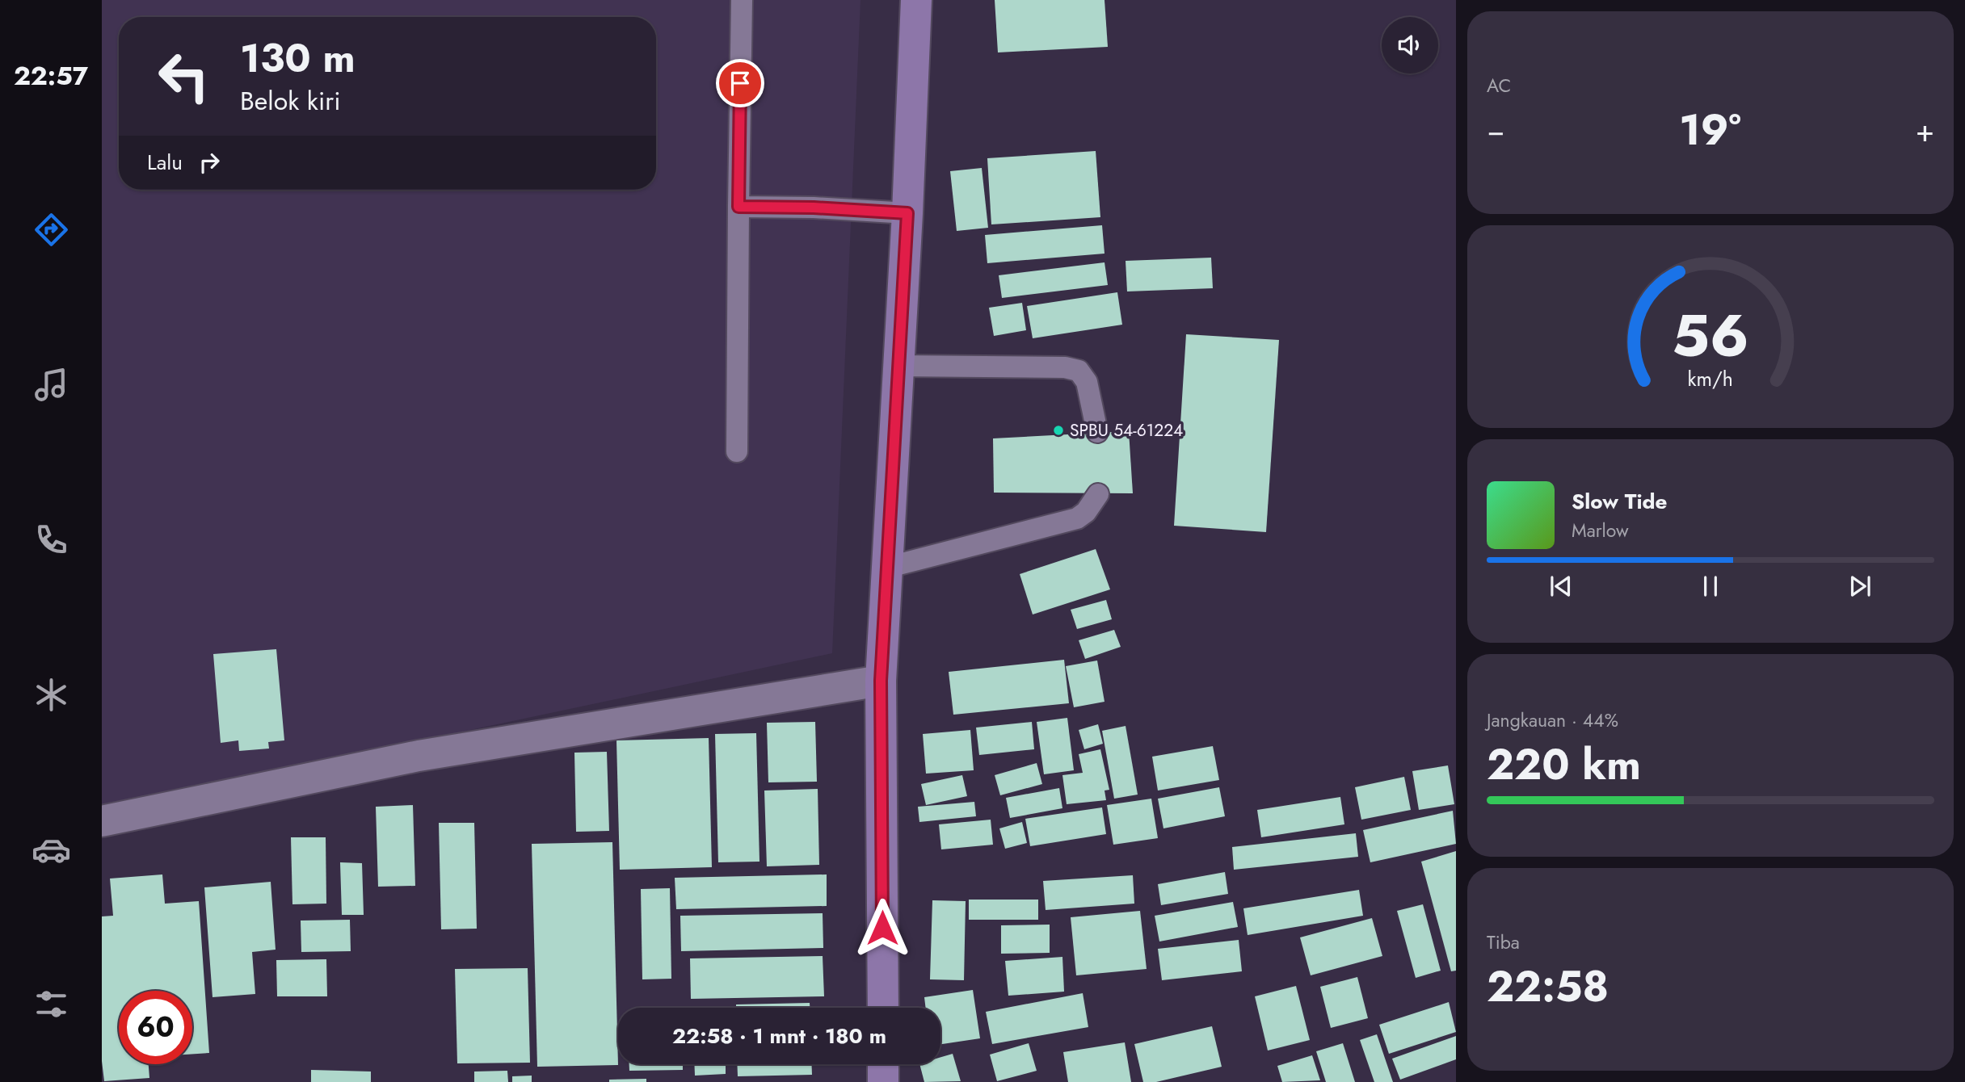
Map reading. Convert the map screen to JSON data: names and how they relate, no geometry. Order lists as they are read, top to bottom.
{
  "places": ["SPBU 54-61224"],
  "page": {
    "tabs": "22:57",
    "tile": [
      "AC",
      ["Jangkauan · 44%", "220 km"],
      ["Tiba", "22:58"]
    ],
    "turn": ["130 m", "Belok kiri"],
    "heat": ["−", "19°", "+"],
    "then": "Lalu",
    "song": ["Slow Tide", "Marlow"],
    "limit": "60",
    "trip": "22:58 · 1 mnt · 180 m",
    "gauge": ["56", "km/h"]
  }
}
